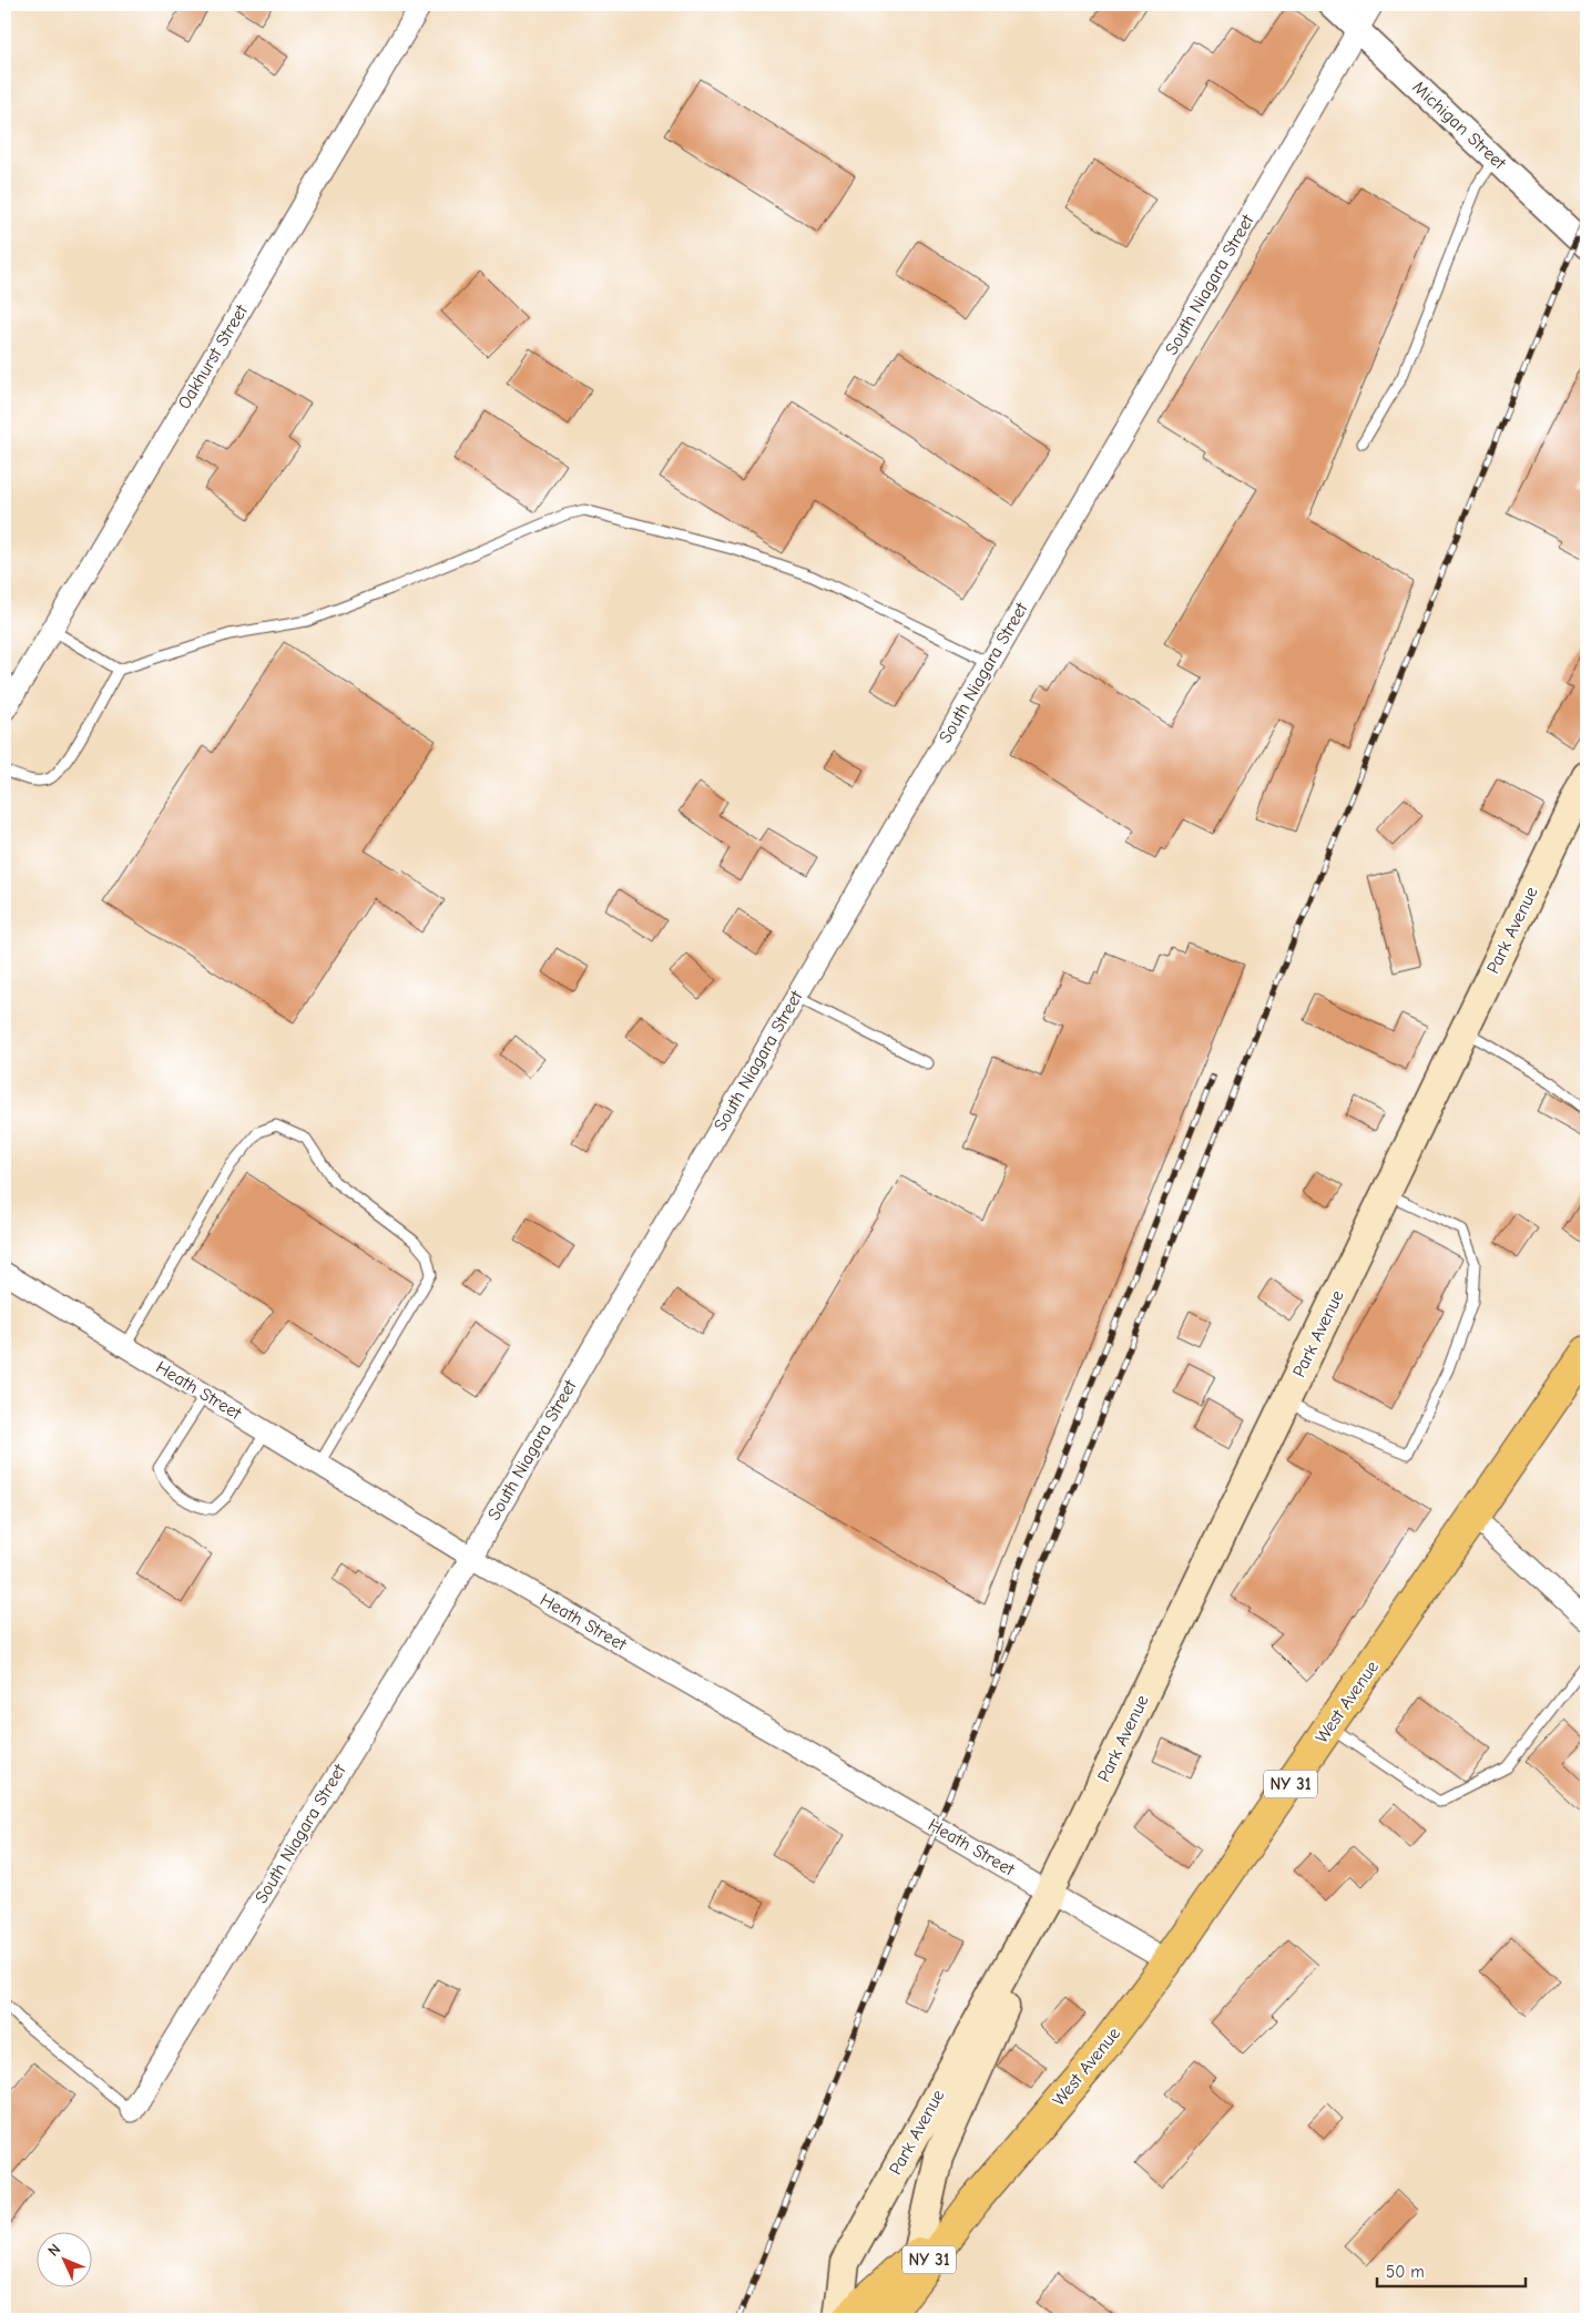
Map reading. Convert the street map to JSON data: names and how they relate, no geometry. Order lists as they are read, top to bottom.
{
  "streets": {
    "highway": ["West Avenue", "NY 31"],
    "main road": ["Park Avenue"],
    "street": [
      "Michigan Street",
      "South Niagara Street",
      "Oakhurst Street",
      "Heath Street"
    ]
  },
  "crossings": [
    ["Michigan Street", "South Niagara Street"],
    ["South Niagara Street", "Heath Street"],
    ["Park Avenue", "Heath Street"],
    ["Park Avenue", "NY 31"],
    ["Heath Street", "West Avenue"],
    ["West Avenue", "NY 31"]
  ],
  "scale_bar": "50 m",
  "north": "top left"
}
